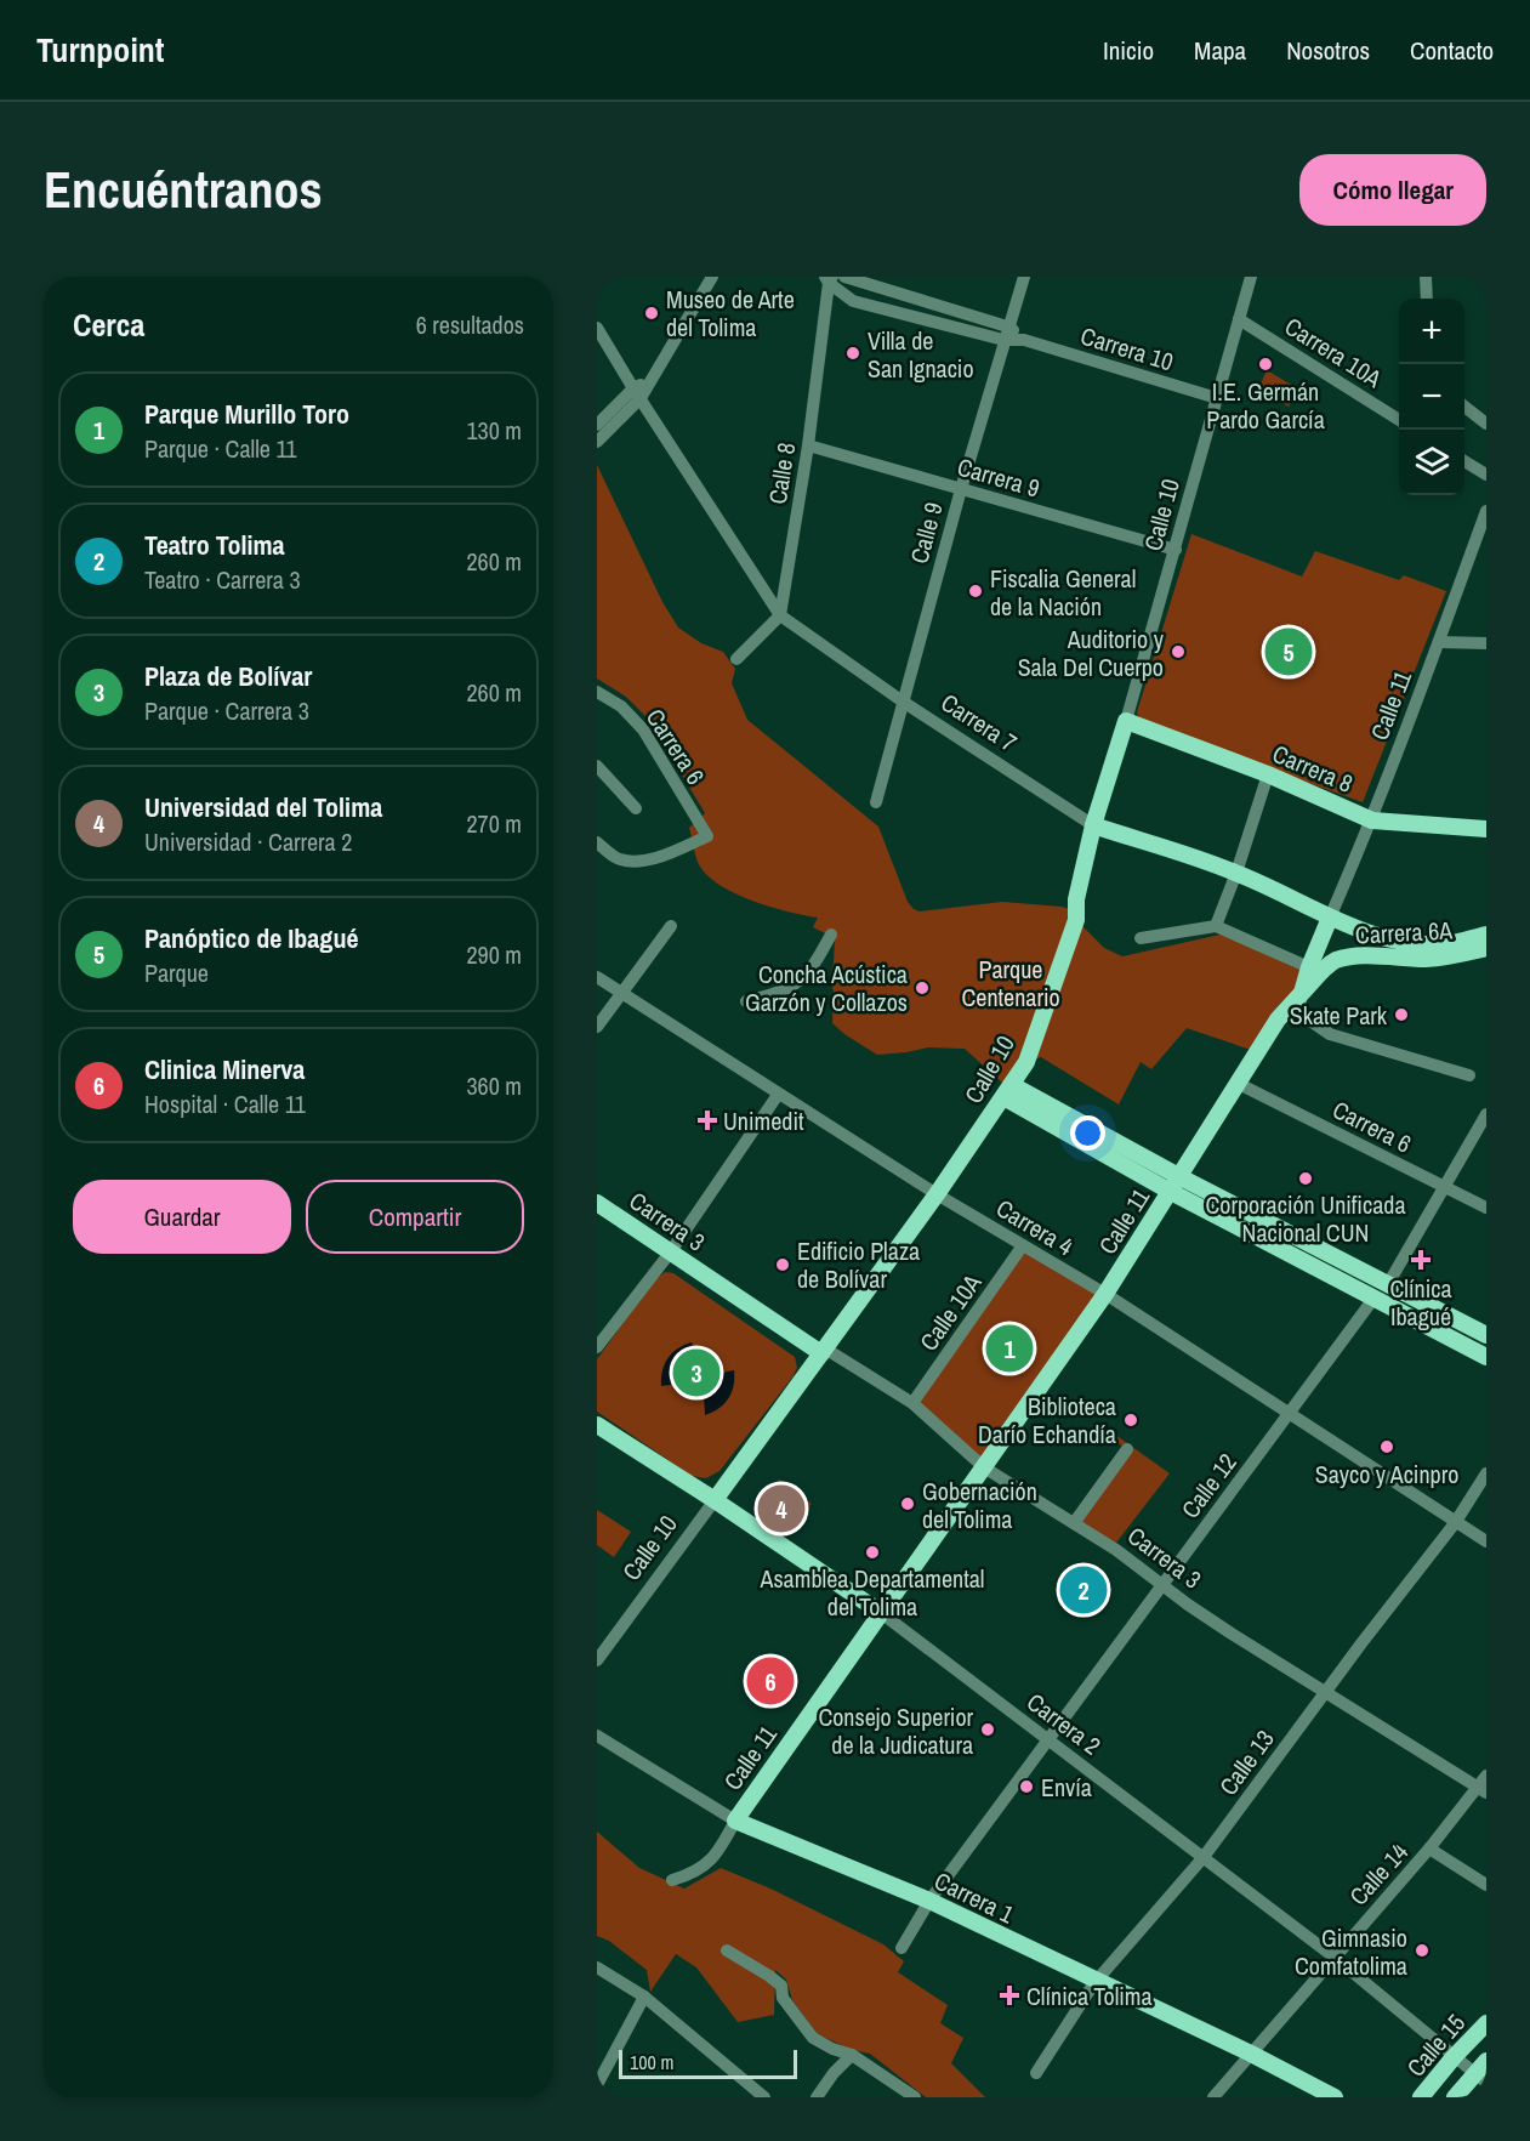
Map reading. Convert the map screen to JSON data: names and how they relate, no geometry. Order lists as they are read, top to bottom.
{
  "streets": {
    "main road": [
      "Calle 10",
      "Calle 11",
      "Carrera 7",
      "Carrera 8",
      "Carrera 6A",
      "Carrera 3",
      "Carrera 2",
      "Carrera 1",
      "Calle 15"
    ],
    "street": [
      "Carrera 10",
      "Carrera 10A",
      "Calle 8",
      "Carrera 9",
      "Calle 9",
      "Carrera 6",
      "Carrera 4",
      "Calle 10A",
      "Calle 12",
      "Calle 13",
      "Calle 14"
    ]
  },
  "crossings": [
    ["Carrera 10", "Calle 8"],
    ["Carrera 10", "Calle 10"],
    ["Carrera 10", "Calle 9"],
    ["Carrera 10A", "Calle 10"],
    ["Calle 8", "Carrera 9"],
    ["Calle 8", "Carrera 7"],
    ["Carrera 9", "Calle 10"],
    ["Carrera 9", "Calle 9"],
    ["Calle 10", "Carrera 7"],
    ["Calle 10", "Carrera 8"],
    ["Calle 10", "Carrera 3"],
    ["Calle 10", "Carrera 4"],
    ["Calle 10", "Carrera 2"],
    ["Calle 9", "Carrera 7"],
    ["Calle 11", "Carrera 7"],
    ["Calle 11", "Carrera 6"],
    ["Calle 11", "Carrera 8"],
    ["Calle 11", "Carrera 6A"],
    ["Calle 11", "Carrera 3"],
    ["Calle 11", "Carrera 4"],
    ["Calle 11", "Carrera 2"],
    ["Calle 11", "Carrera 1"],
    ["Carrera 3", "Calle 10A"],
    ["Carrera 3", "Calle 12"],
    ["Carrera 3", "Calle 13"],
    ["Carrera 3", "Calle 14"],
    ["Carrera 4", "Calle 10A"],
    ["Carrera 4", "Calle 12"],
    ["Carrera 4", "Calle 13"],
    ["Calle 12", "Carrera 2"],
    ["Calle 12", "Carrera 1"],
    ["Carrera 2", "Calle 13"],
    ["Carrera 2", "Calle 14"],
    ["Carrera 2", "Calle 15"],
    ["Calle 13", "Carrera 1"],
    ["Calle 14", "Carrera 1"]
  ],
  "parks": ["Parque Centenario"],
  "places": {
    "other": [
      "Museo de Arte del Tolima",
      "Villa de San Ignacio",
      "I.E. Germán Pardo García",
      "Fiscalia General de la Nación",
      "Auditorio y Sala Del Cuerpo",
      "Concha Acústica Garzón y Collazos",
      "Skate Park",
      "Corporación Unificada Nacional CUN",
      "Edificio Plaza de Bolívar",
      "Biblioteca Darío Echandía",
      "Sayco y Acinpro",
      "Gobernación del Tolima",
      "Asamblea Departamental del Tolima",
      "Consejo Superior de la Judicatura",
      "Envía",
      "Gimnasio Comfatolima"
    ],
    "health": ["Unimedit", "Clínica Ibagué", "Clínica Tolima"]
  },
  "scale_bar": "100 m",
  "page": {
    "header": "Turnpoint",
    "nav": [
      "Inicio",
      "Mapa",
      "Nosotros",
      "Contacto"
    ],
    "buttons": [
      "Cómo llegar",
      ["Guardar", "Compartir"]
    ],
    "title": "Encuéntranos",
    "heading": ["Cerca", "6 resultados"],
    "map_buttons": ["+", "−"],
    "list": [
      {
        "mark": "1",
        "name": "Parque Murillo Toro",
        "note": "Parque · Calle 11",
        "value": "130 m"
      },
      {
        "mark": "2",
        "name": "Teatro Tolima",
        "note": "Teatro · Carrera 3",
        "value": "260 m"
      },
      {
        "mark": "3",
        "name": "Plaza de Bolívar",
        "note": "Parque · Carrera 3",
        "value": "260 m"
      },
      {
        "mark": "4",
        "name": "Universidad del Tolima",
        "note": "Universidad · Carrera 2",
        "value": "270 m"
      },
      {
        "mark": "5",
        "name": "Panóptico de Ibagué",
        "note": "Parque",
        "value": "290 m"
      },
      {
        "mark": "6",
        "name": "Clinica Minerva",
        "note": "Hospital · Calle 11",
        "value": "360 m"
      }
    ],
    "pins": [
      "5",
      "1",
      "3",
      "4",
      "2",
      "6"
    ],
    "scale": "100 m"
  }
}
